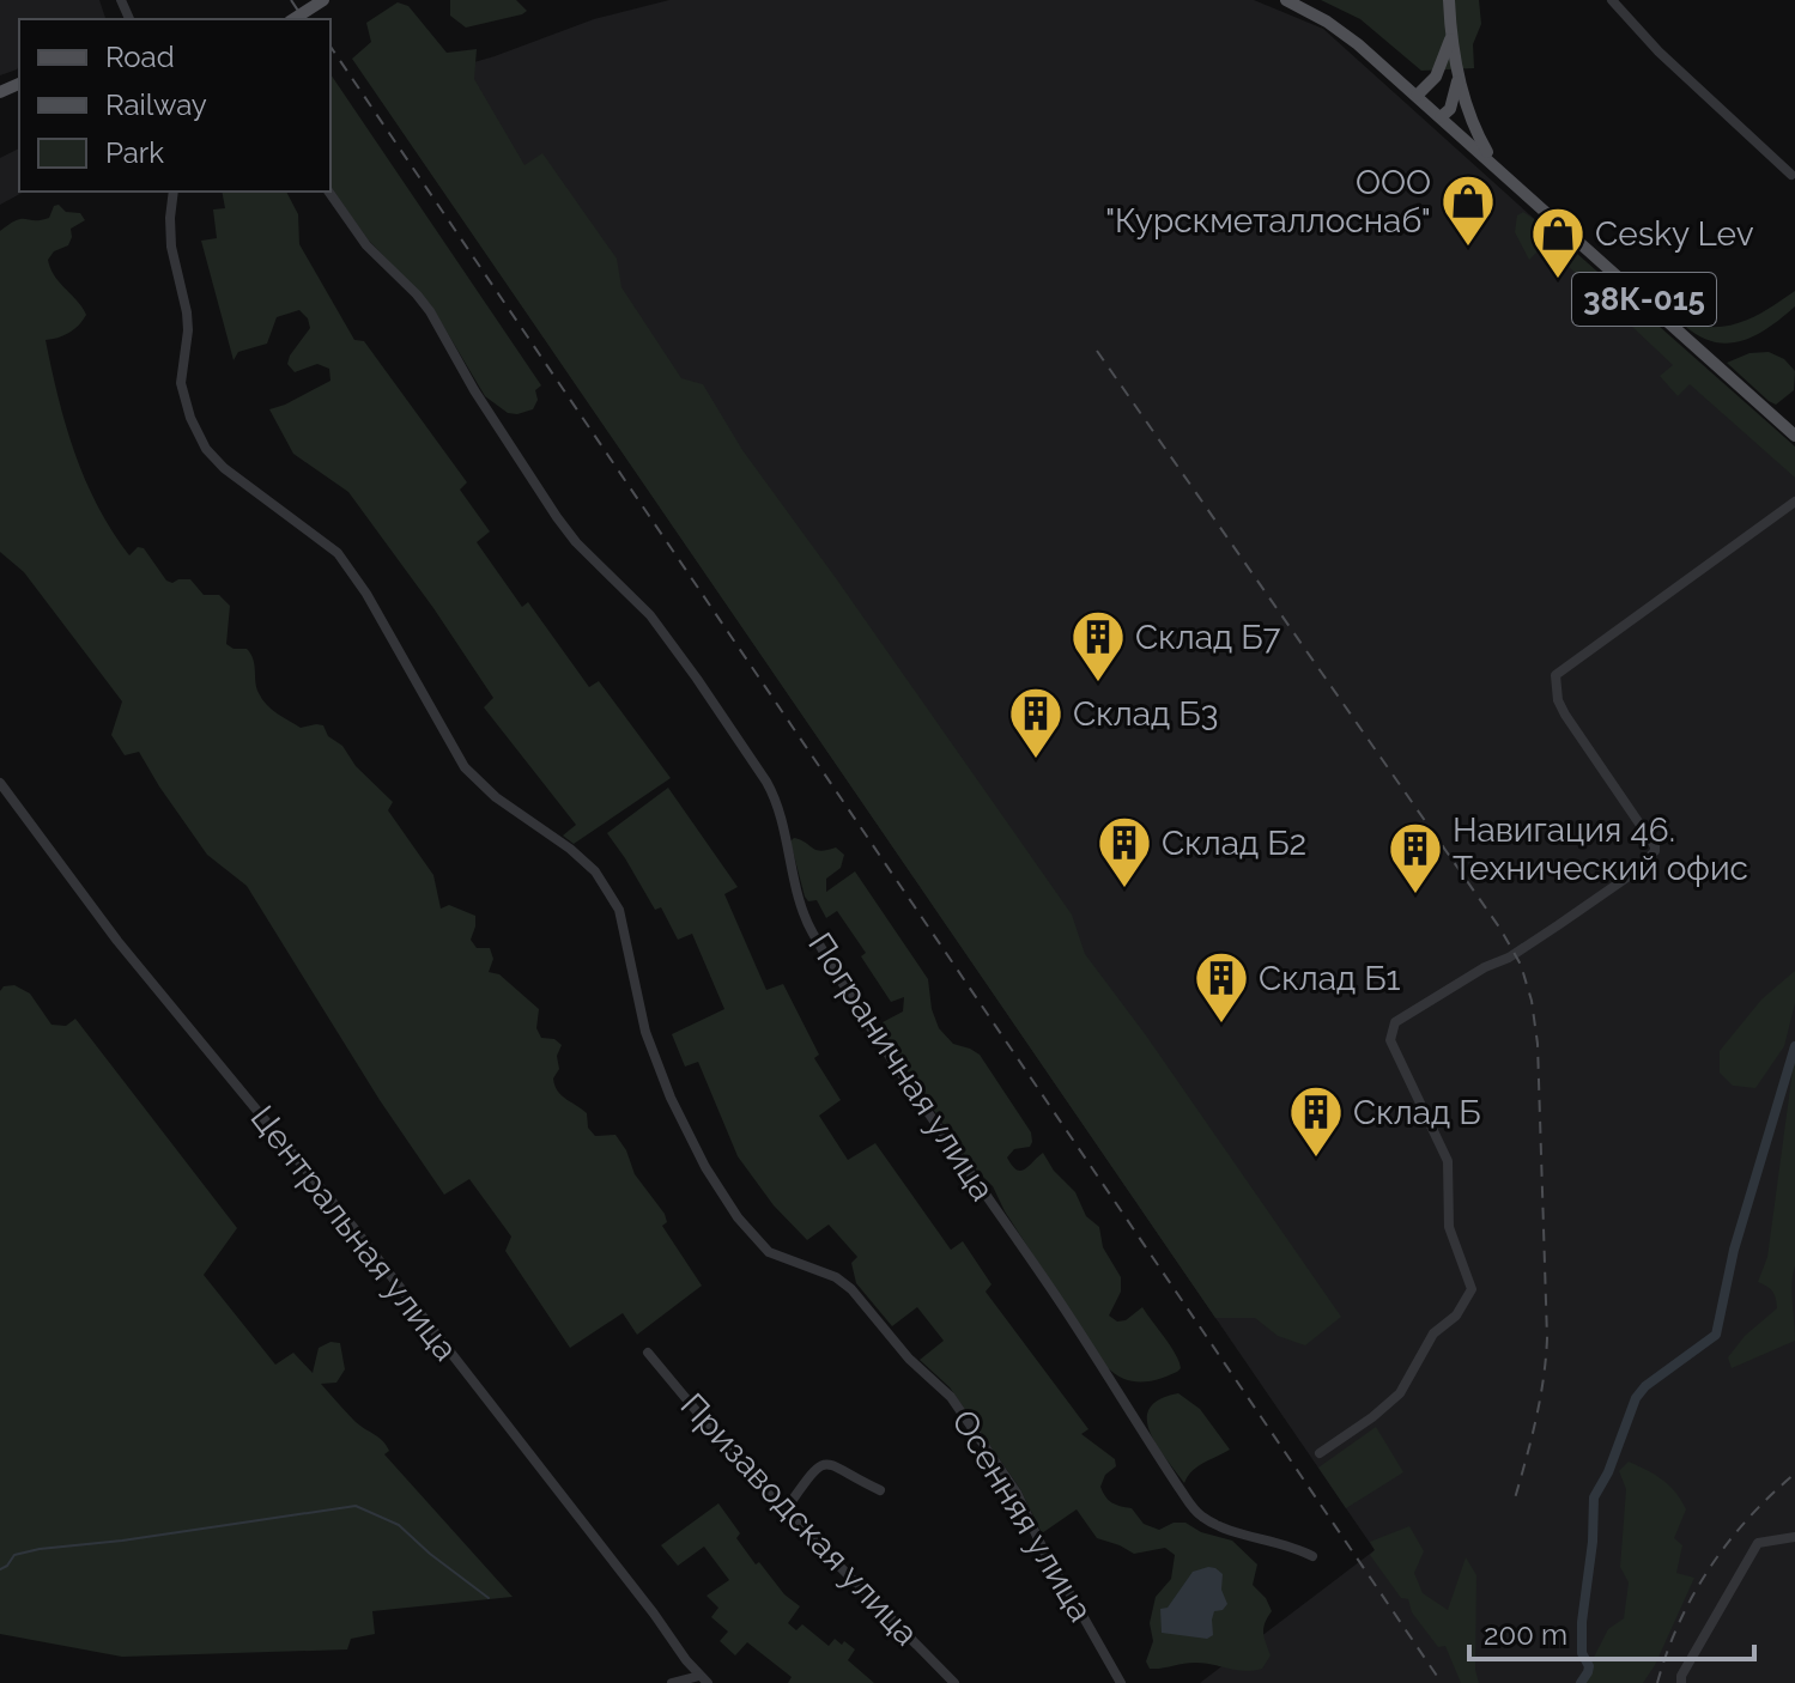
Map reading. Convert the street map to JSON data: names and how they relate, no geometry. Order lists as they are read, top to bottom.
{
  "streets": {
    "main road": ["38К-015"],
    "street": [
      "Пограничная улица",
      "Центральная улица",
      "Осенняя улица",
      "Призаводская улица"
    ]
  },
  "places": {
    "shop": ["ООО \"Курскметаллоснаб\"", "Cesky Lev"],
    "building": [
      "Склад Б7",
      "Склад Б3",
      "Склад Б2",
      "Навигация 46. Технический офис",
      "Склад Б1",
      "Склад Б"
    ]
  },
  "legend": ["Road", "Railway", "Park"],
  "scale_bar": "200 m"
}
